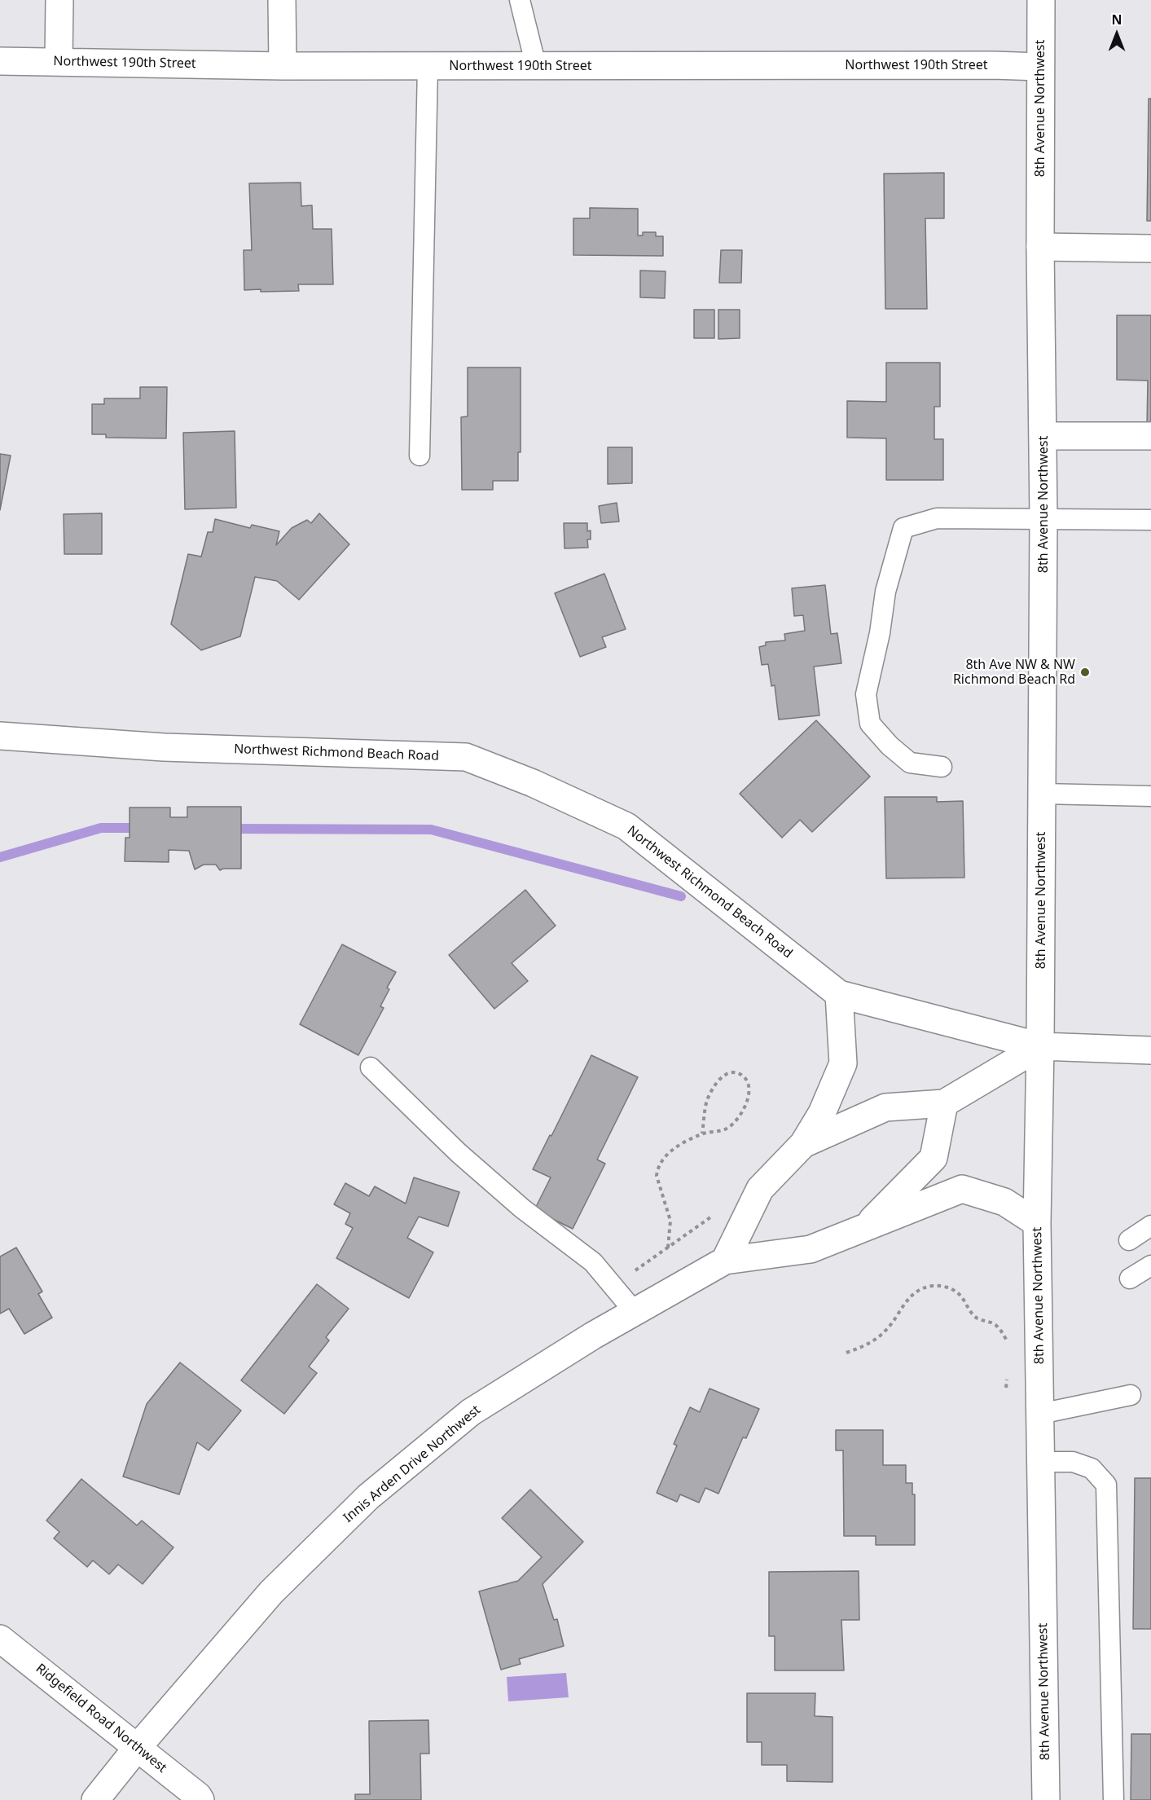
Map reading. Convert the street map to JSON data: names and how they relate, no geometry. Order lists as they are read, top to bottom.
{
  "streets": {
    "street": [
      "Northwest 190th Street",
      "8th Avenue Northwest",
      "Northwest Richmond Beach Road",
      "Innis Arden Drive Northwest",
      "Ridgefield Road Northwest"
    ]
  },
  "crossings": [
    ["Northwest 190th Street", "8th Avenue Northwest"],
    ["8th Avenue Northwest", "Northwest Richmond Beach Road"],
    ["Innis Arden Drive Northwest", "Ridgefield Road Northwest"]
  ],
  "places": ["8th Ave NW & NW Richmond Beach Rd"],
  "north": "top"
}
